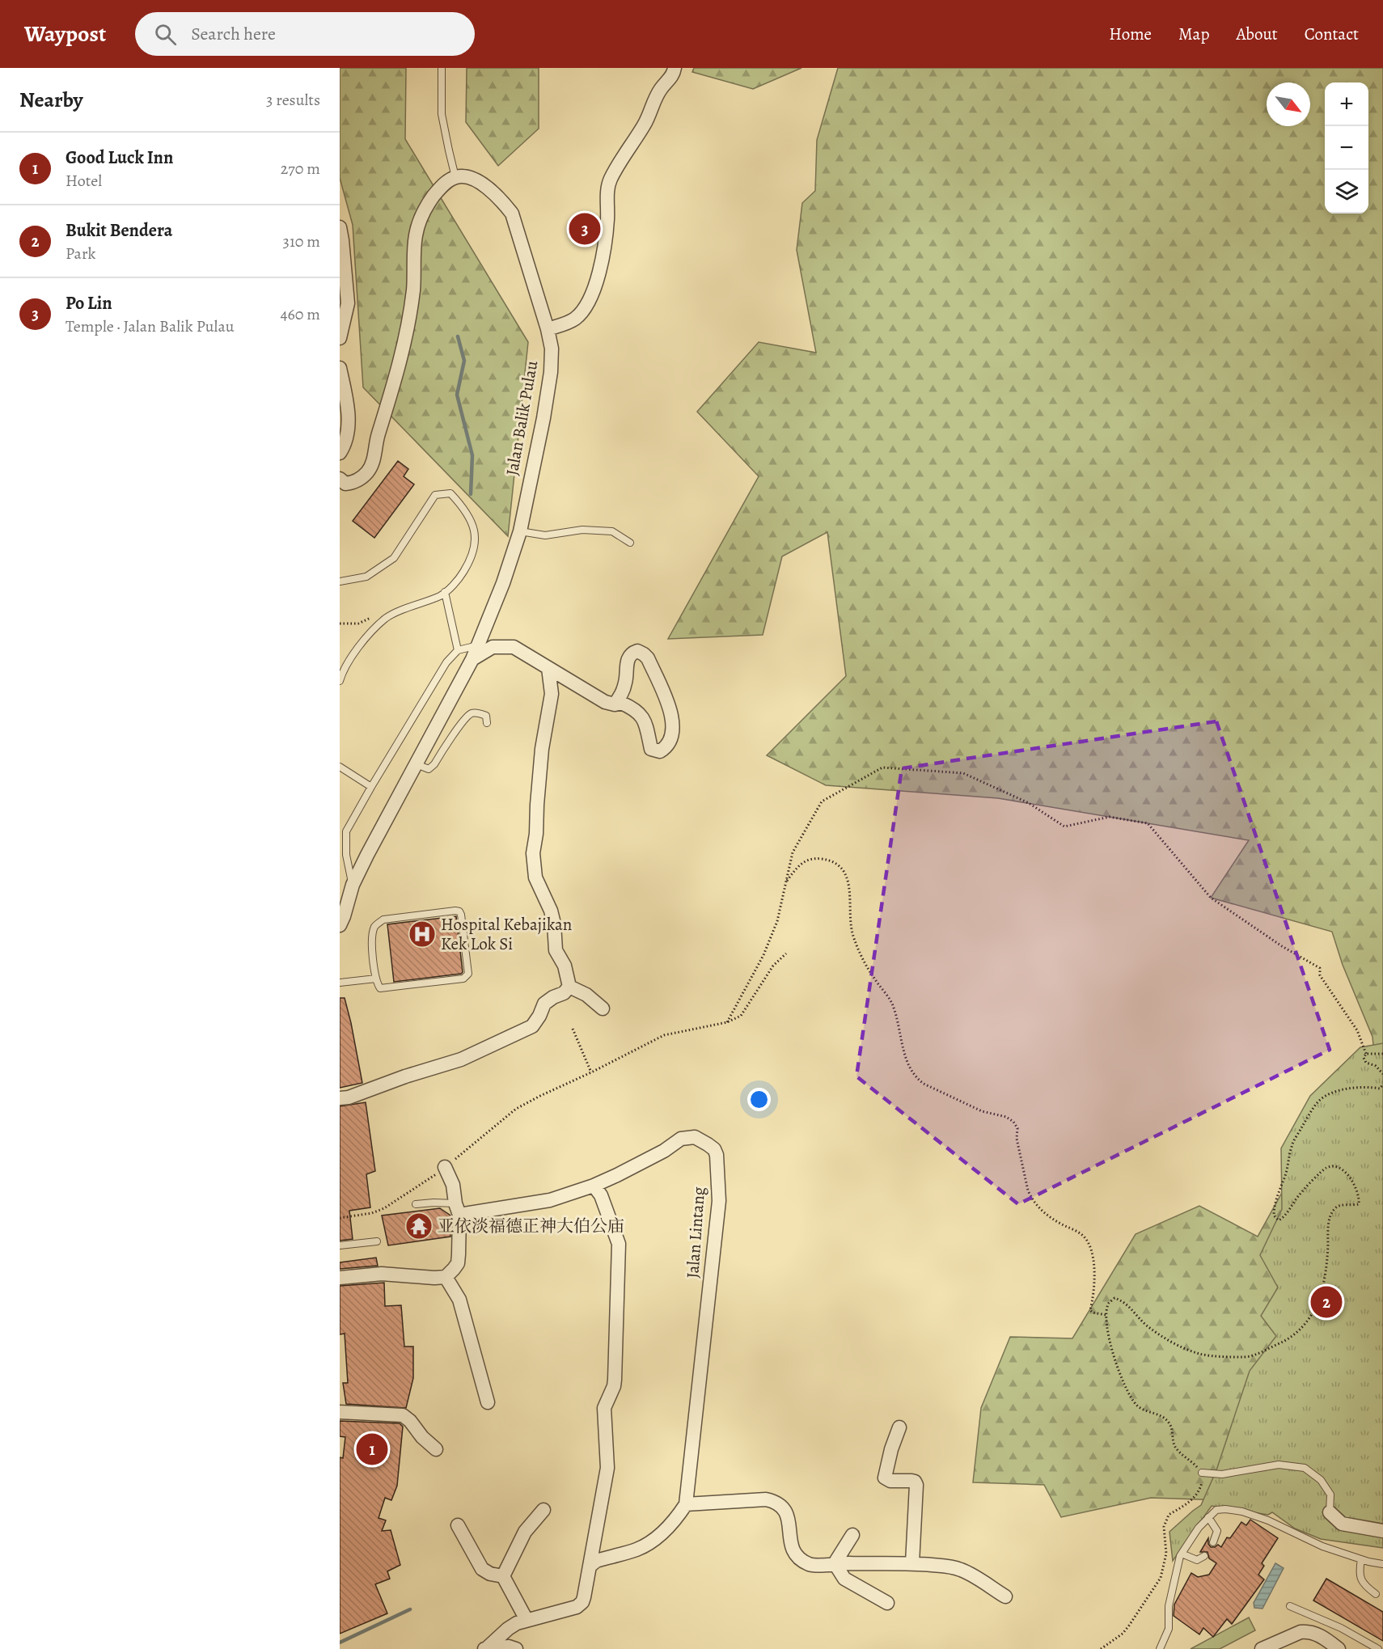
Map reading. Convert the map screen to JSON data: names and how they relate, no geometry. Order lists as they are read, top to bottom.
{
  "streets": {
    "street": ["Jalan Balik Pulau", "Jalan Lintang"]
  },
  "places": {
    "hospital": ["Hospital Kebajikan Kek Lok Si"],
    "temple": ["亚依淡福德正神大伯公庙"]
  },
  "north": "bottom right",
  "page": {
    "header": "Waypost",
    "search": "Search here",
    "nav": [
      "Home",
      "Map",
      "About",
      "Contact"
    ],
    "heading": ["Nearby", "3 results"],
    "map_buttons": ["+", "−"],
    "list": [
      {
        "mark": "1",
        "name": "Good Luck Inn",
        "note": "Hotel",
        "value": "270 m"
      },
      {
        "mark": "2",
        "name": "Bukit Bendera",
        "note": "Park",
        "value": "310 m"
      },
      {
        "mark": "3",
        "name": "Po Lin",
        "note": "Temple · Jalan Balik Pulau",
        "value": "460 m"
      }
    ],
    "pins": ["3", "2", "1"]
  }
}
